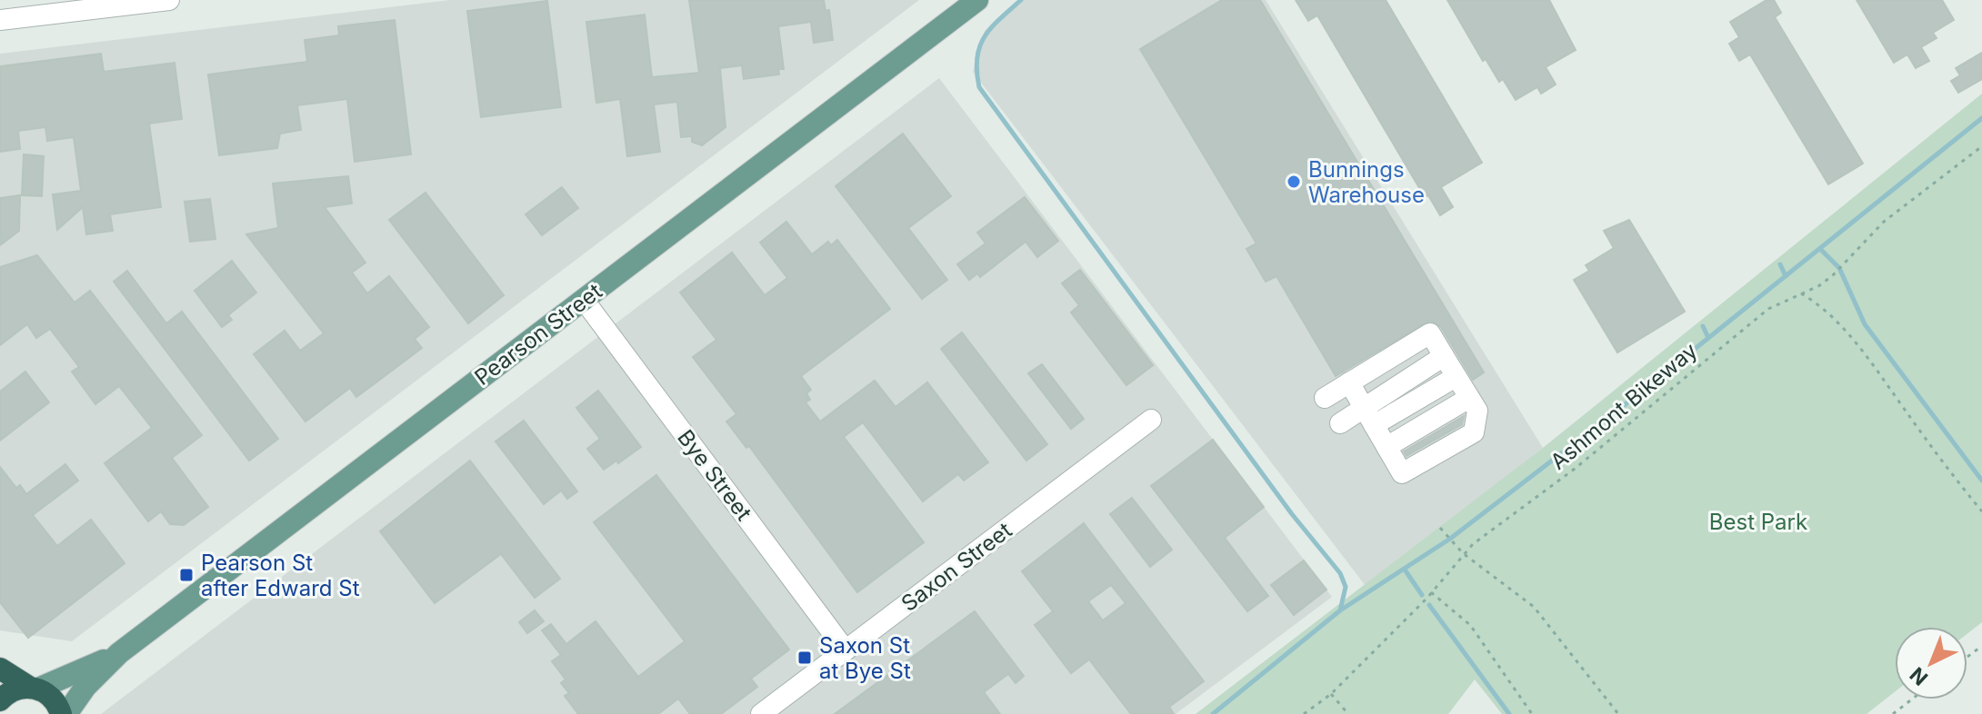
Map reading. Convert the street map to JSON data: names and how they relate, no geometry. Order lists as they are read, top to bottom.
{
  "streets": {
    "main road": ["Pearson Street"],
    "street": ["Bye Street", "Saxon Street"],
    "path": ["Ashmont Bikeway"]
  },
  "crossings": [
    ["Pearson Street", "Bye Street"],
    ["Bye Street", "Saxon Street"]
  ],
  "parks": ["Best Park"],
  "places": {
    "other": ["Bunnings Warehouse"],
    "transit": ["Pearson St after Edward St", "Saxon St at Bye St"]
  },
  "north": "bottom left"
}
